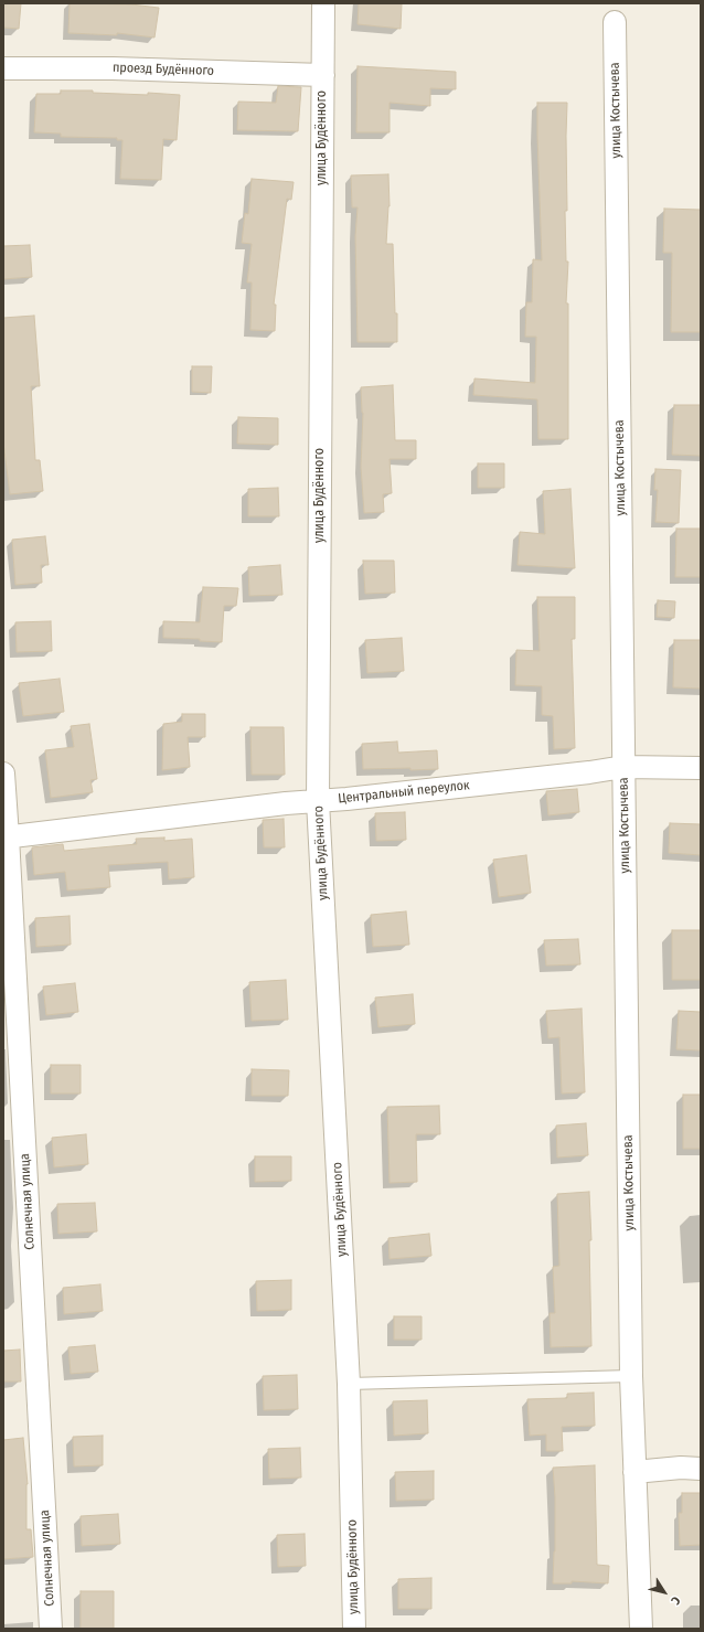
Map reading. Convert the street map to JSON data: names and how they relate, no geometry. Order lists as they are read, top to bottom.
{
  "streets": {
    "street": [
      "проезд Будённого",
      "улица Костычева",
      "улица Будённого",
      "Центральный переулок",
      "Солнечная улица"
    ]
  },
  "crossings": [
    ["проезд Будённого", "улица Будённого"],
    ["улица Костычева", "Центральный переулок"],
    ["улица Будённого", "Центральный переулок"],
    ["Центральный переулок", "Солнечная улица"]
  ],
  "north": "bottom right"
}
